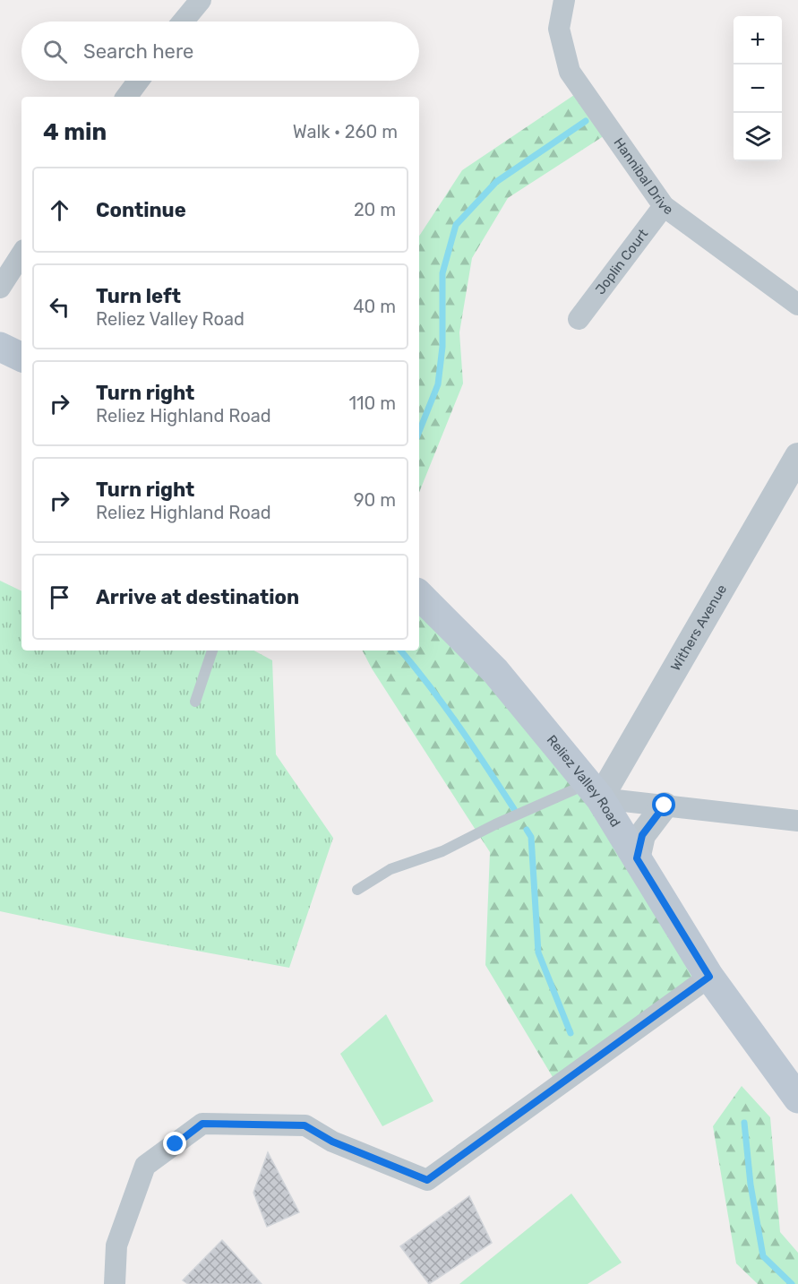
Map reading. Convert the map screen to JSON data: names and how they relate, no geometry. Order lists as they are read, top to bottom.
{
  "streets": {
    "main road": ["Reliez Valley Road"],
    "street": ["Hannibal Drive", "Joplin Court", "Withers Avenue"]
  },
  "crossings": [
    ["Hannibal Drive", "Joplin Court"],
    ["Withers Avenue", "Reliez Valley Road"]
  ],
  "page": {
    "map_buttons": ["+", "−"],
    "search": "Search here",
    "heading": ["4 min", "Walk · 260 m"],
    "list": [
      ["Continue", "20 m"],
      ["Turn left", "Reliez Valley Road", "40 m"],
      ["Turn right", "Reliez Highland Road", "110 m"],
      ["Turn right", "Reliez Highland Road", "90 m"],
      "Arrive at destination"
    ]
  }
}
